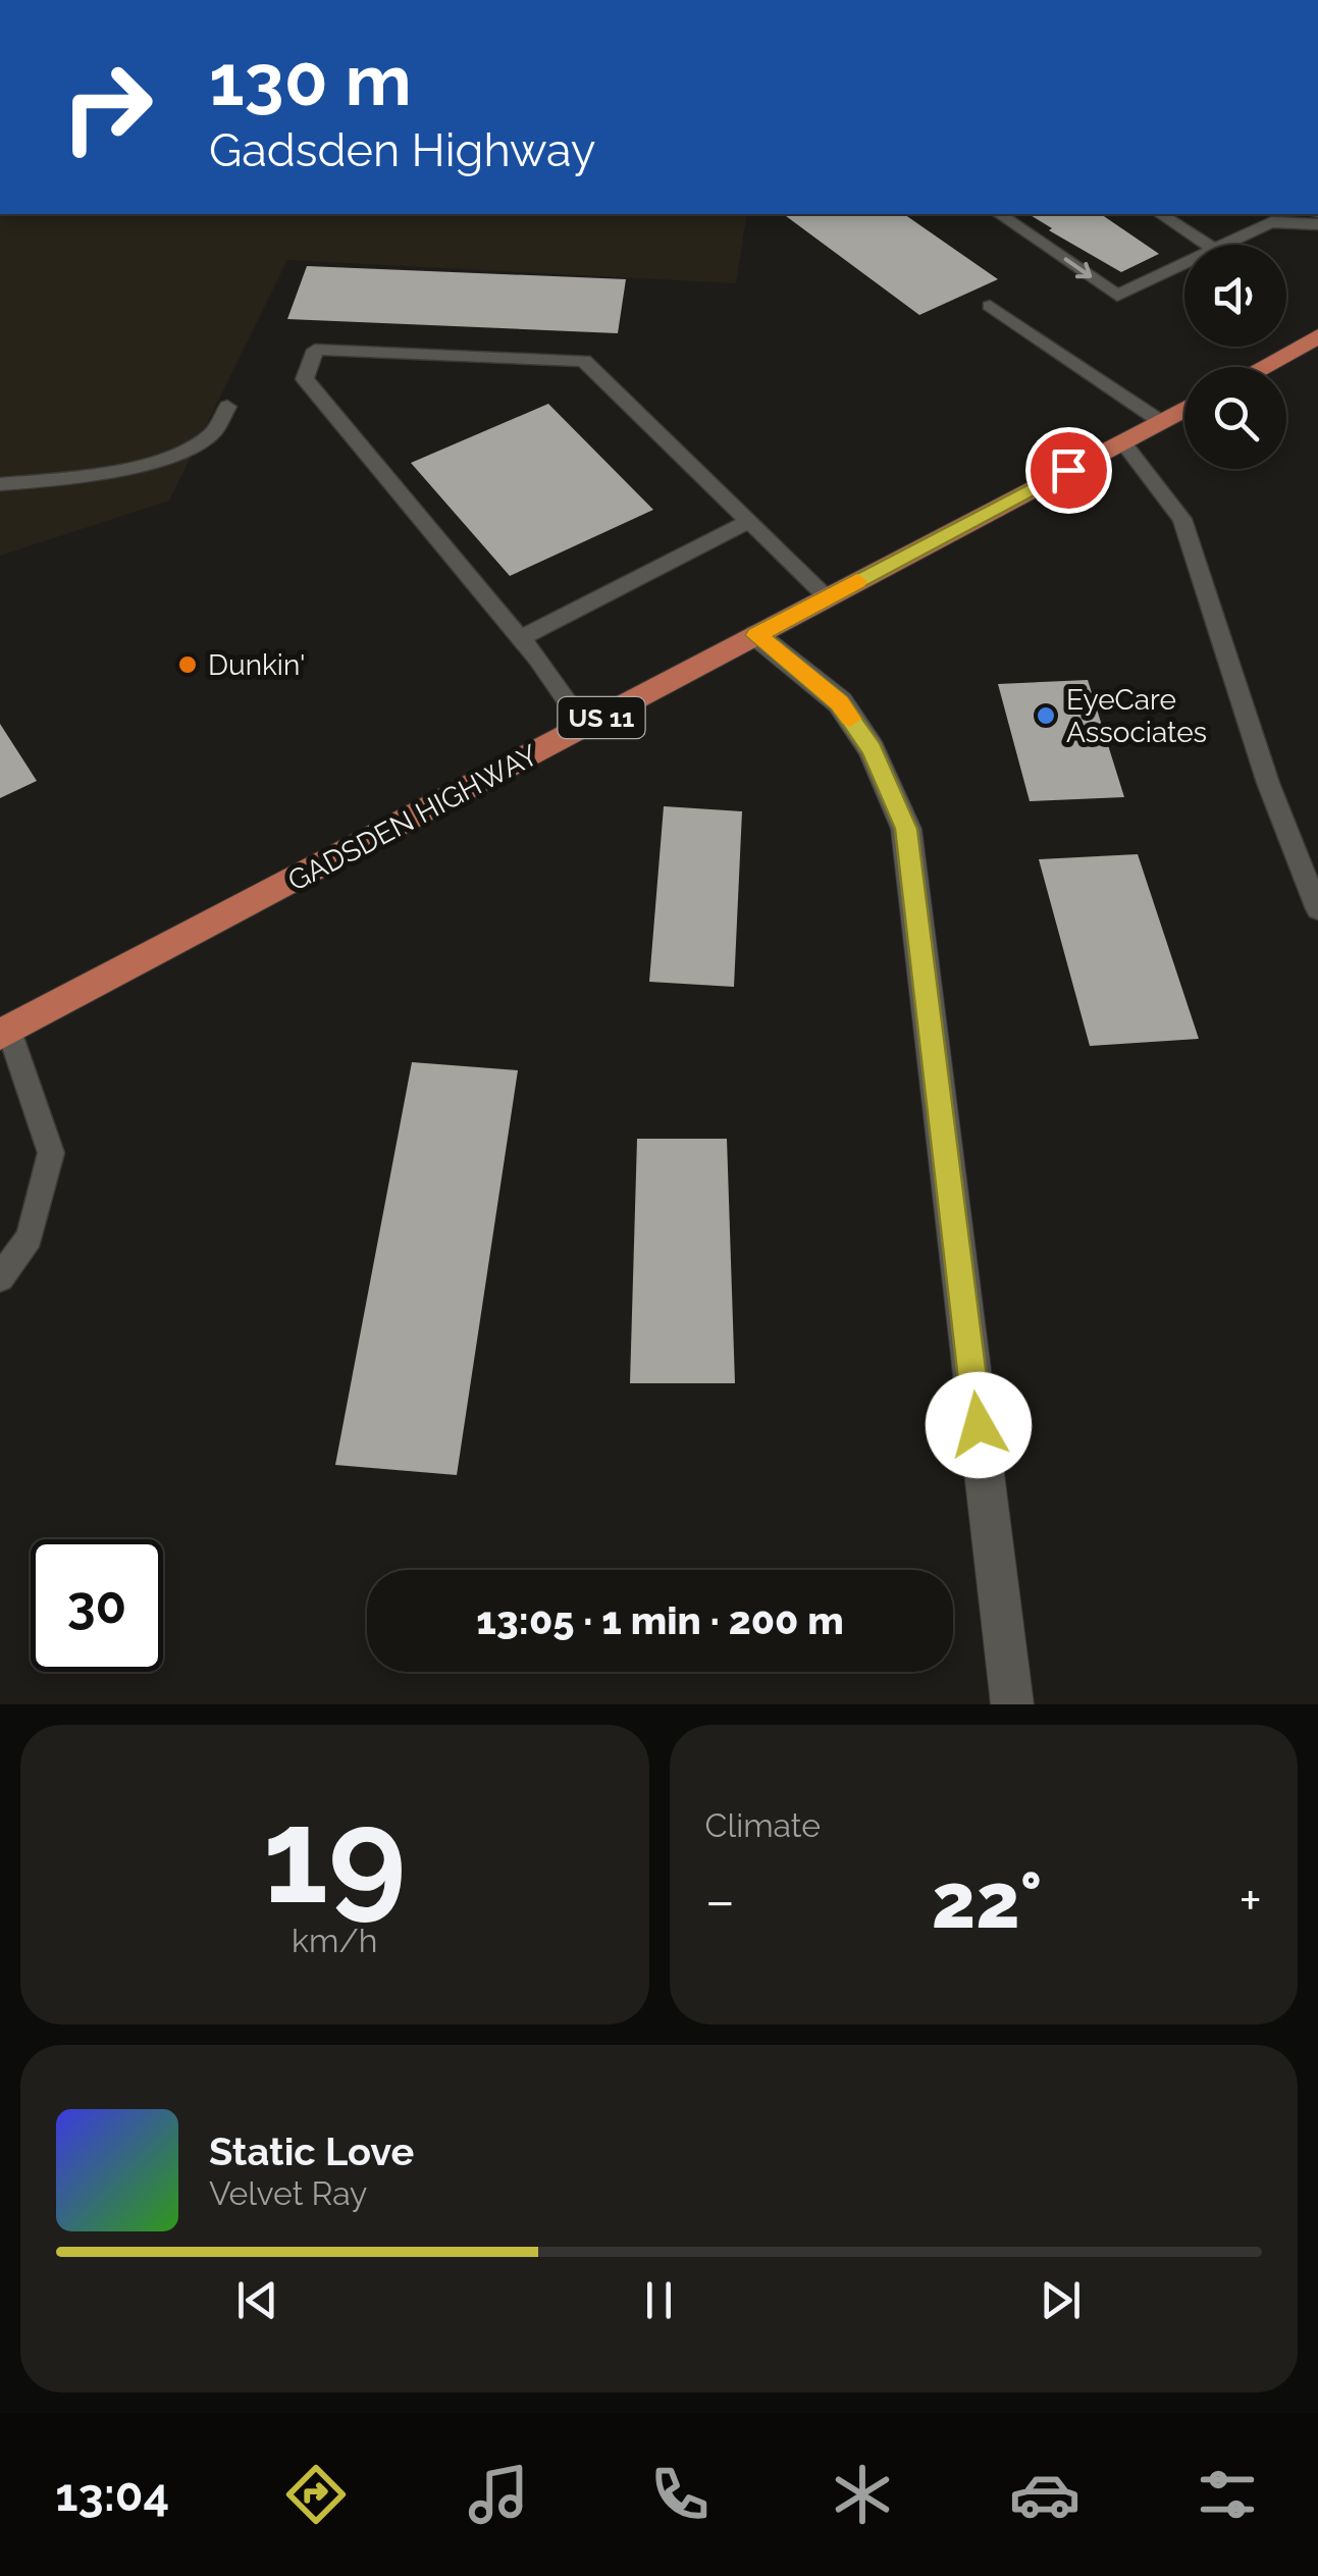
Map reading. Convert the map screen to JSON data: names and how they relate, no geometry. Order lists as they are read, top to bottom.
{
  "streets": {
    "main road": ["US 11", "GADSDEN HIGHWAY"]
  },
  "places": ["Dunkin'", "EyeCare Associates"],
  "page": {
    "turn": ["130 m", "Gadsden Highway"],
    "limit": "30",
    "trip": "13:05 · 1 min · 200 m",
    "tile": [
      ["19", "km/h"],
      "Climate"
    ],
    "heat": ["−", "22°", "+"],
    "song": ["Static Love", "Velvet Ray"],
    "tabs": "13:04"
  }
}
